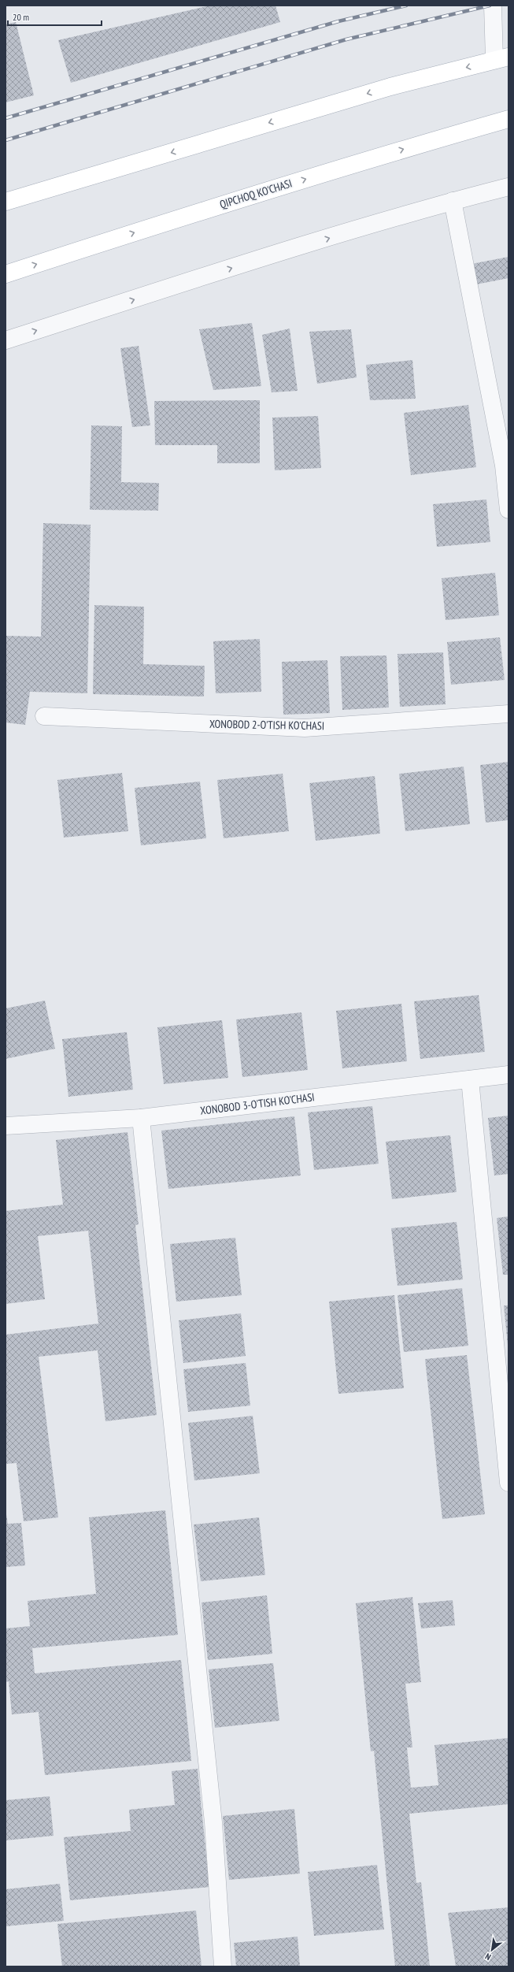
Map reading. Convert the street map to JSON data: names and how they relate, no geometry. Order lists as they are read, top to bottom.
{
  "streets": {
    "main road": ["QIPCHOQ KO'CHASI"],
    "street": ["XONOBOD 2-O'TISH KO'CHASI", "XONOBOD 3-O'TISH KO'CHASI"]
  },
  "scale_bar": "20 m",
  "north": "bottom left"
}
